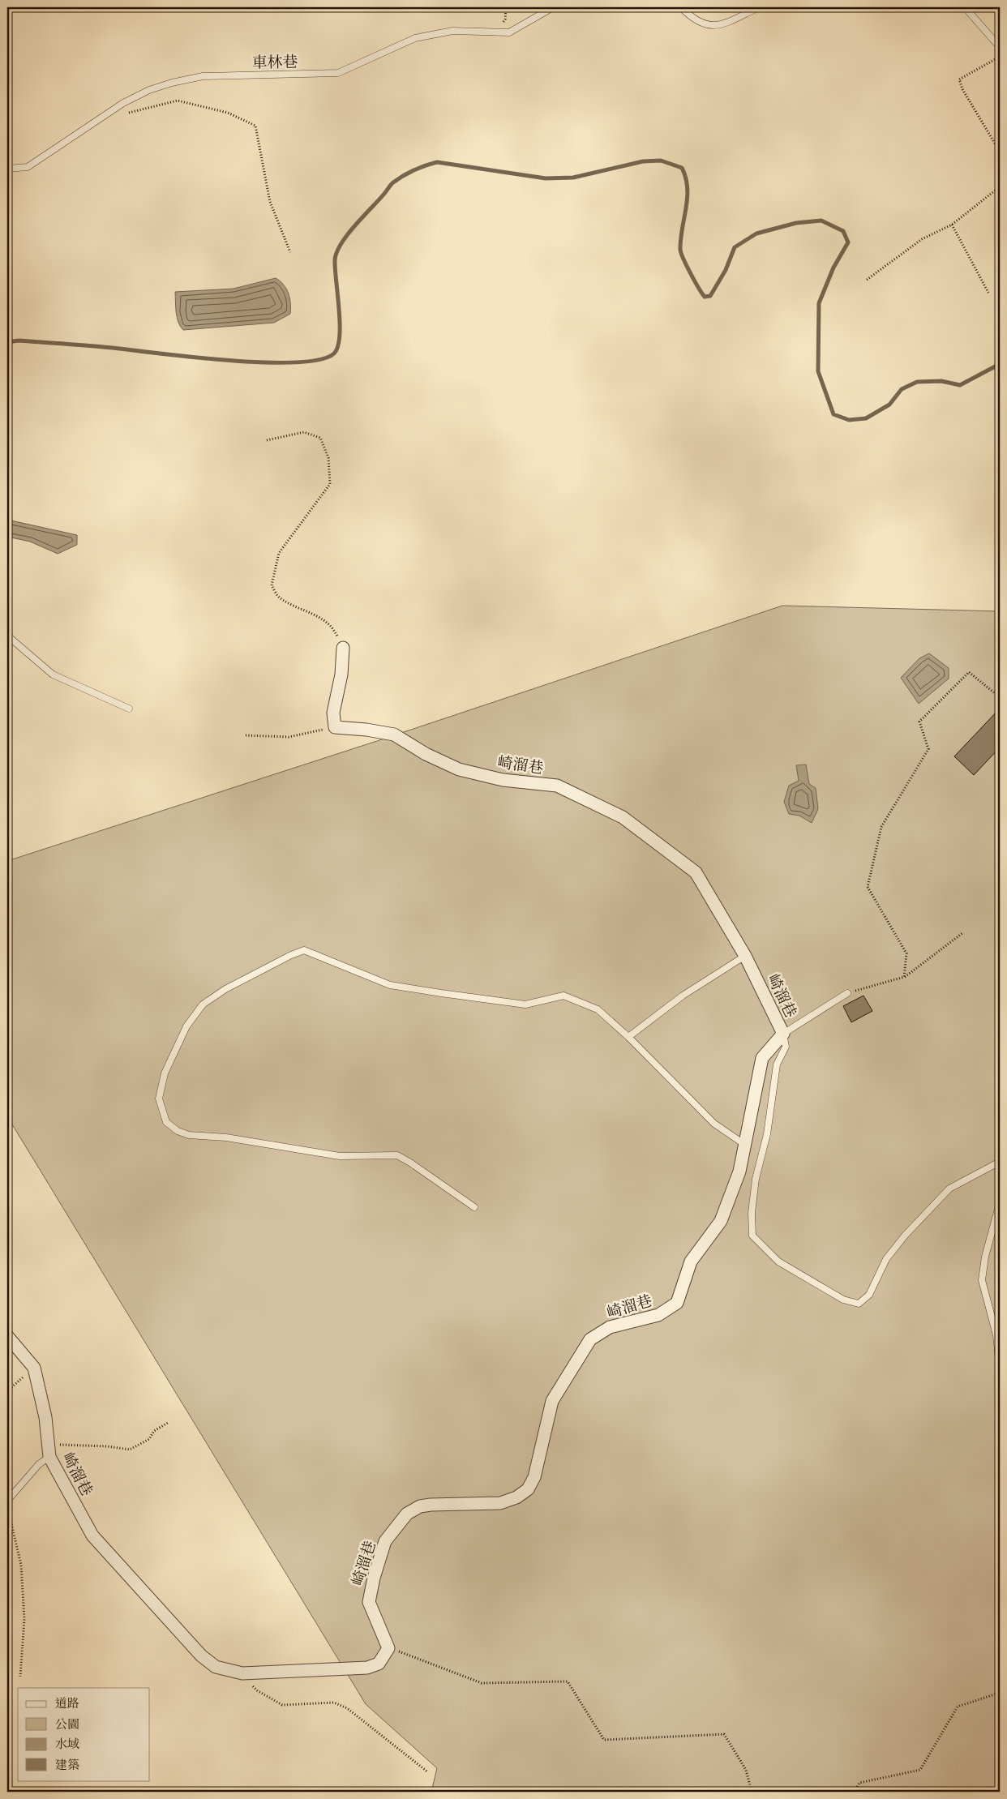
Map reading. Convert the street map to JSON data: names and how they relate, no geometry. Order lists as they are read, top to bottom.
{
  "streets": {
    "street": ["崎溜巷"],
    "lane": ["車林巷"]
  },
  "legend": [
    "道路",
    "公園",
    "水域",
    "建築"
  ]
}
